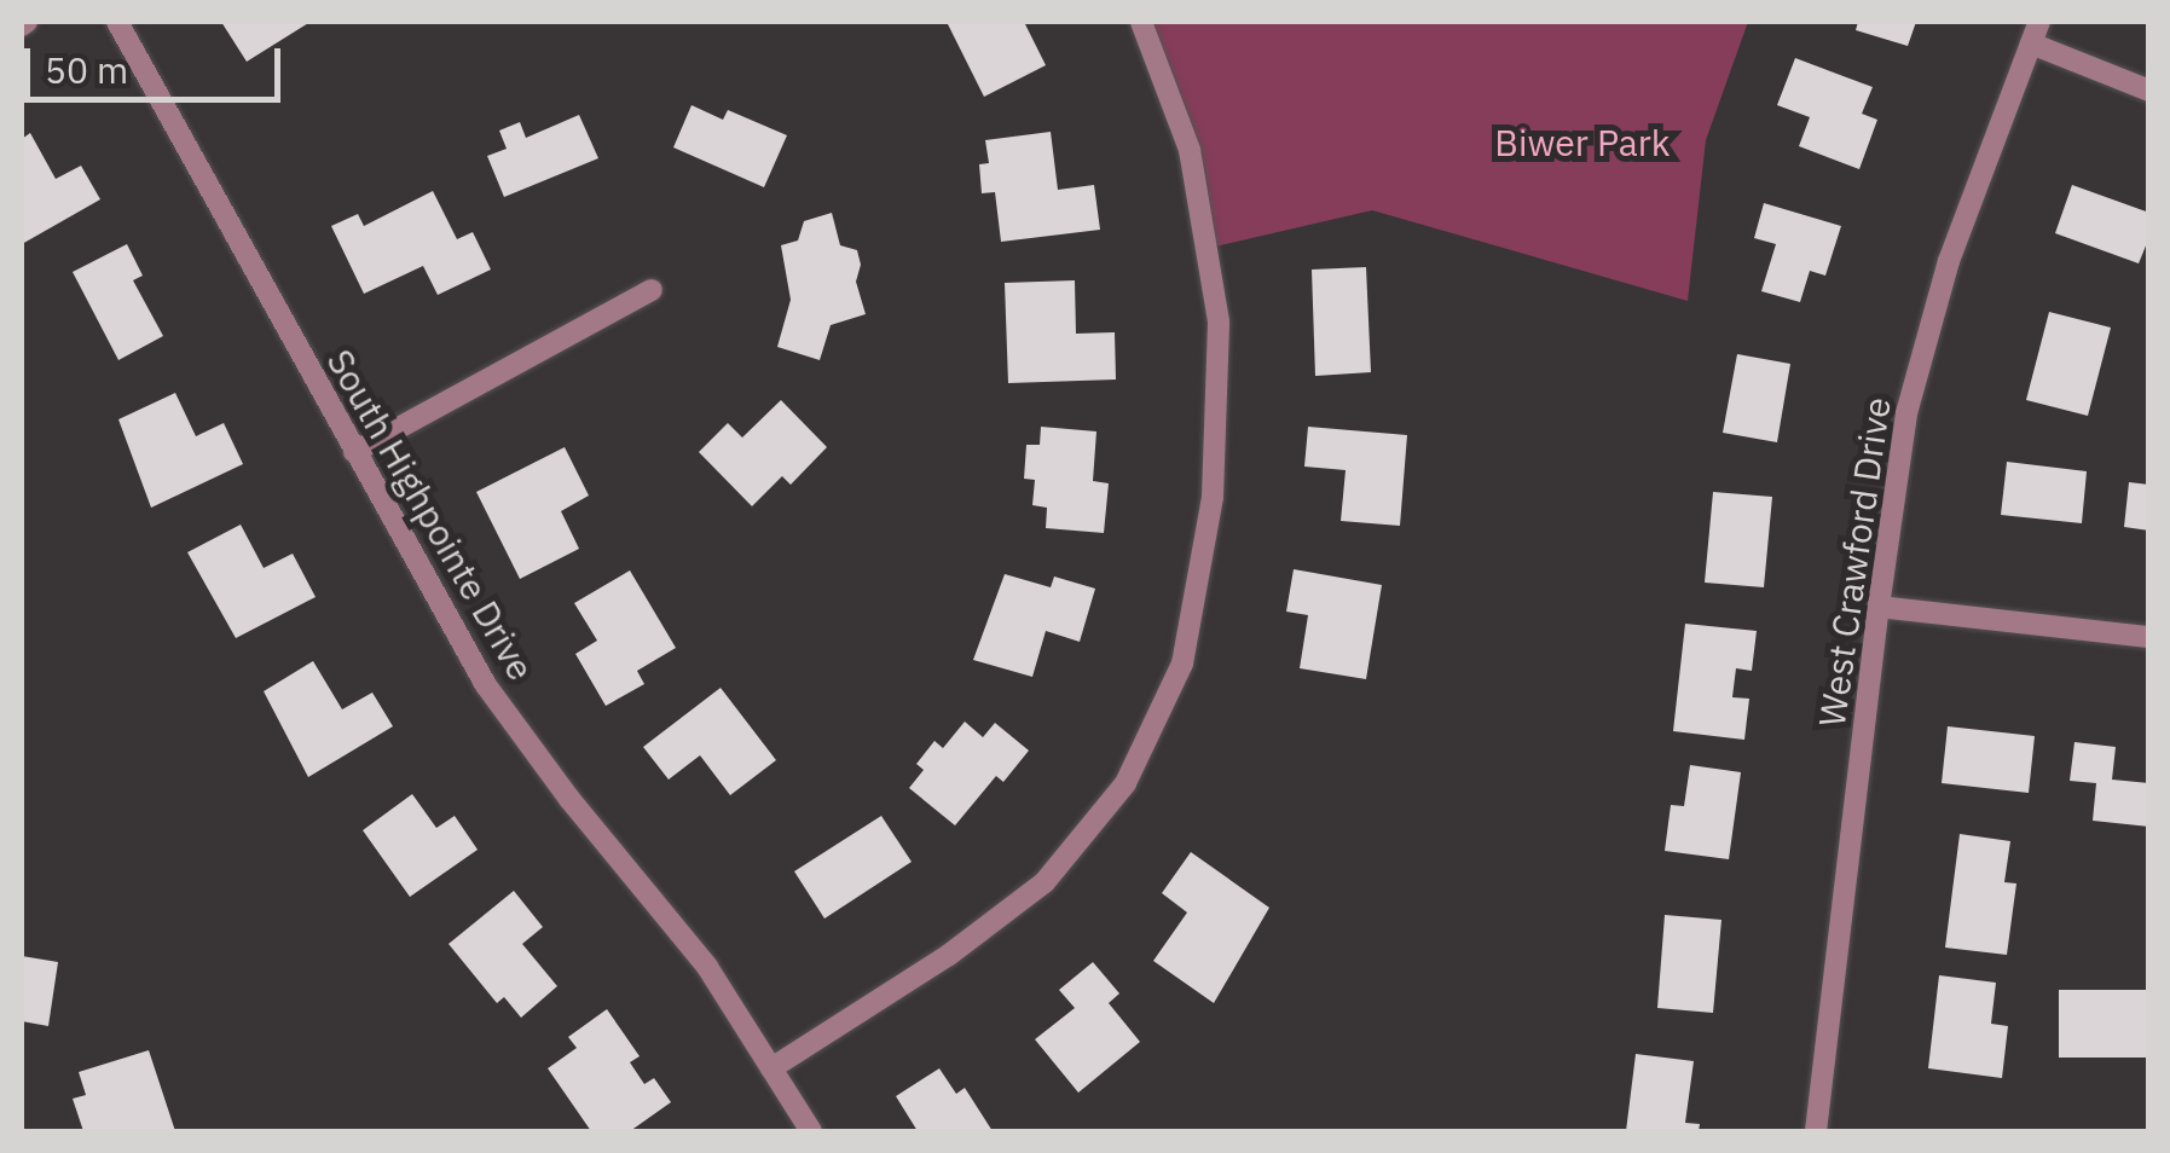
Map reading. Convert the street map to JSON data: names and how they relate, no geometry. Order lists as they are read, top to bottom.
{
  "streets": {
    "street": ["South Highpointe Drive", "West Crawford Drive"]
  },
  "parks": ["Biwer Park"],
  "scale_bar": "50 m"
}
